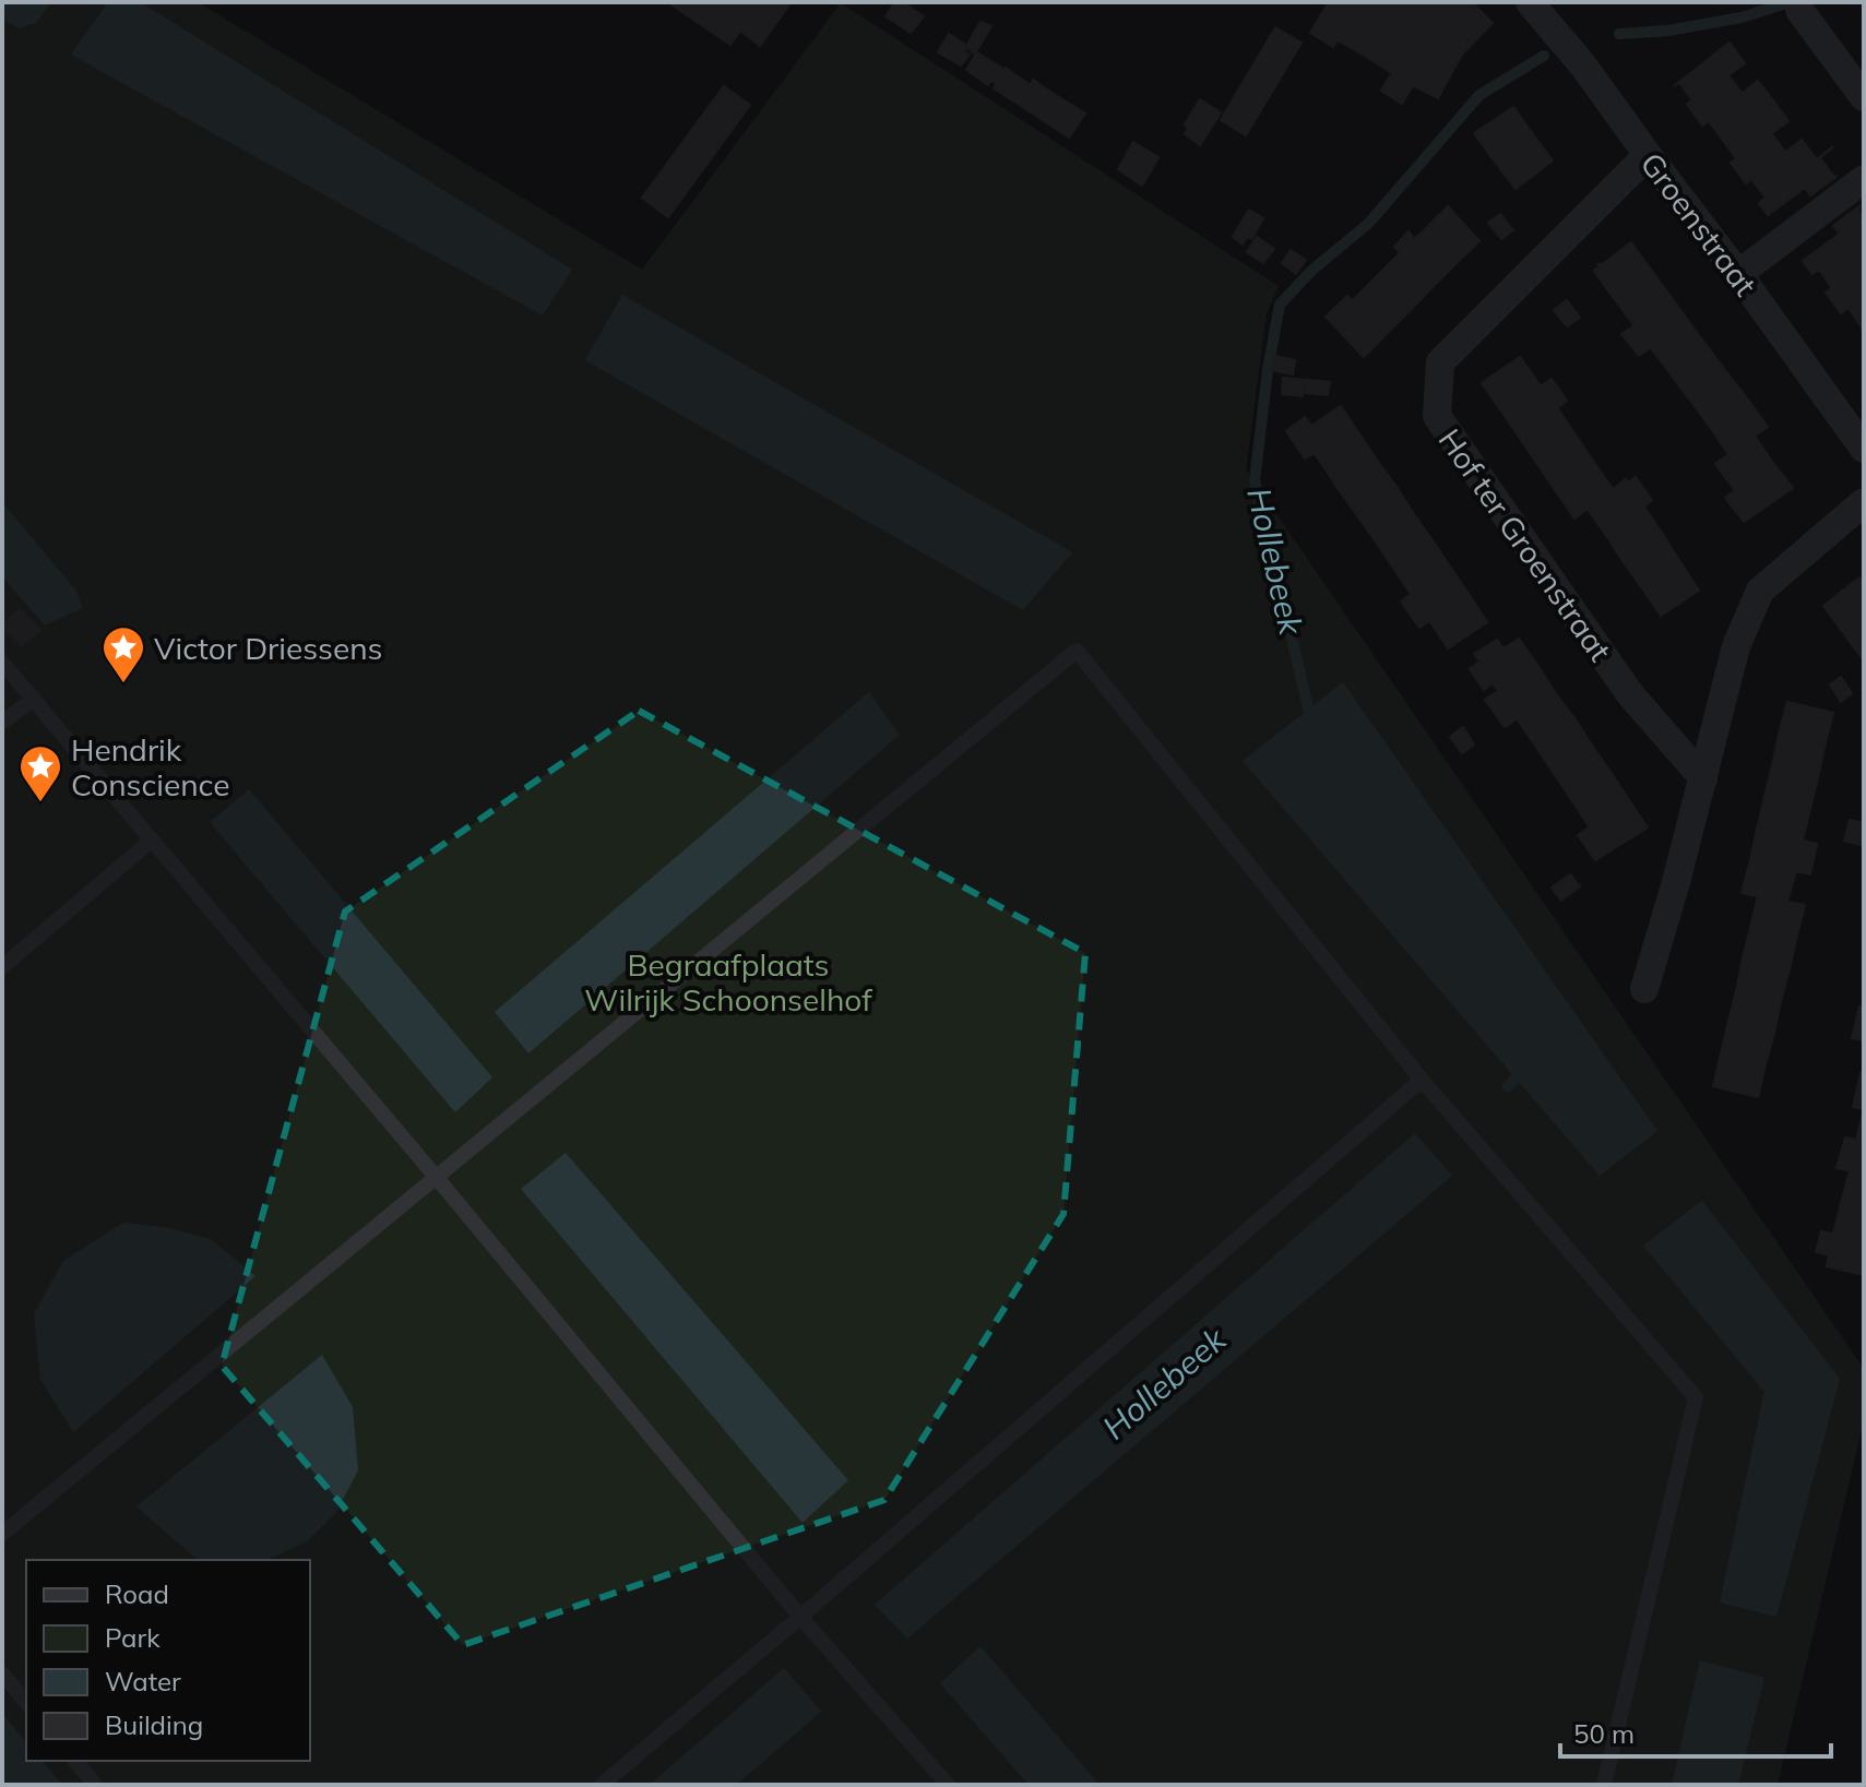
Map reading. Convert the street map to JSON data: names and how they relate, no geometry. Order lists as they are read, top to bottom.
{
  "streets": {
    "street": ["Groenstraat", "Hof ter Groenstraat"]
  },
  "crossings": [
    ["Groenstraat", "Hof ter Groenstraat"]
  ],
  "water": ["Hollebeek"],
  "parks": ["Begraafplaats Wilrijk Schoonselhof"],
  "places": {
    "place": ["Victor Driessens", "Hendrik Conscience"]
  },
  "legend": [
    "Road",
    "Park",
    "Water",
    "Building"
  ],
  "scale_bar": "50 m"
}
